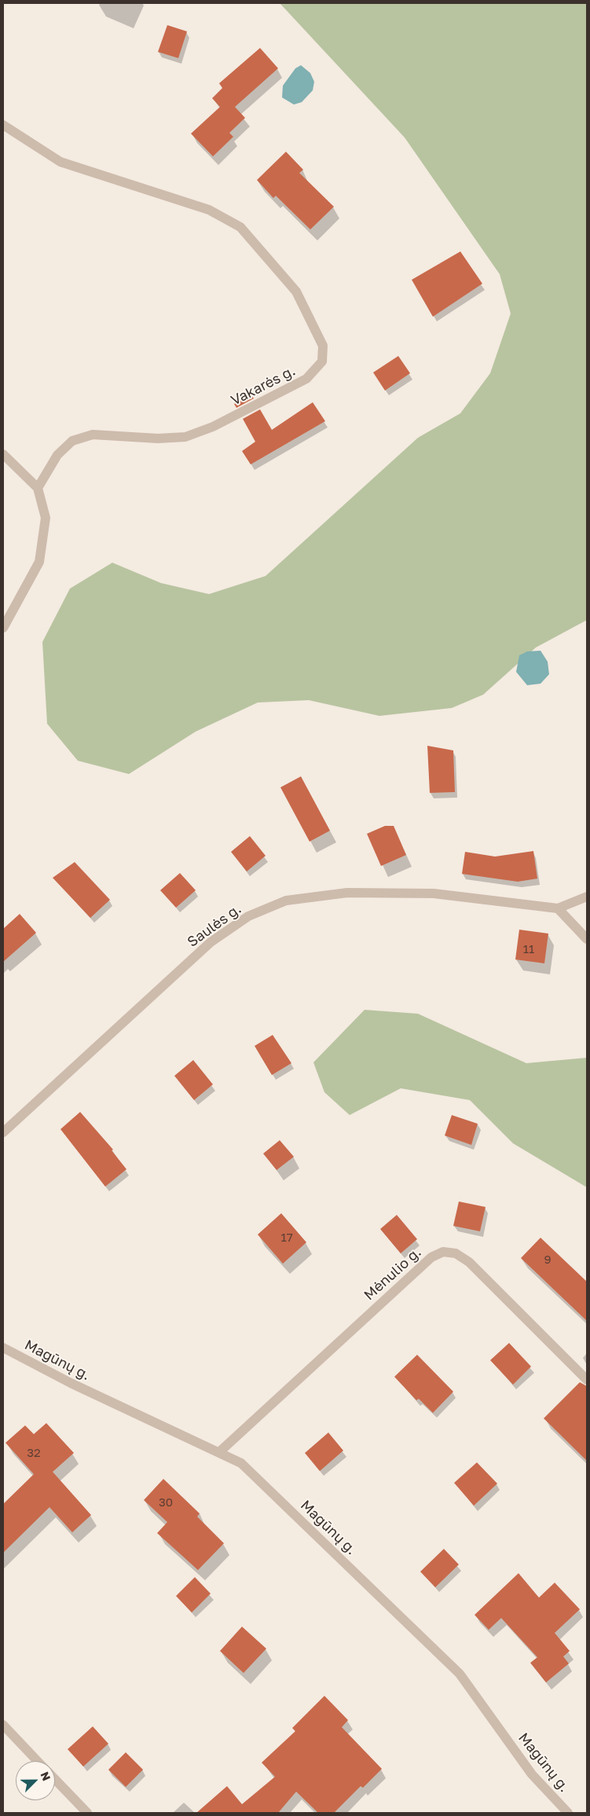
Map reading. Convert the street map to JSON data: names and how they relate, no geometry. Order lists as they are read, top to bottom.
{
  "streets": {
    "street": [
      "Vakarės g.",
      "Saulės g.",
      "Mėnulio g.",
      "Magūnų g."
    ]
  },
  "crossings": [
    ["Mėnulio g.", "Magūnų g."]
  ],
  "house_numbers": [
    "11",
    "17",
    "9",
    "32",
    "30"
  ],
  "north": "top right"
}
